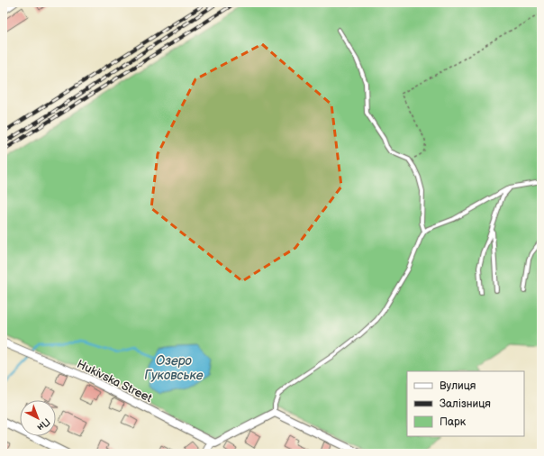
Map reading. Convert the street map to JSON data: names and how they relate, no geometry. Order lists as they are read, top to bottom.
{
  "streets": {
    "street": ["Hukivska Street"]
  },
  "water": ["Озеро Гуковське"],
  "legend": ["Вулиця", "Залізниця", "Парк"],
  "north": "bottom right"
}
